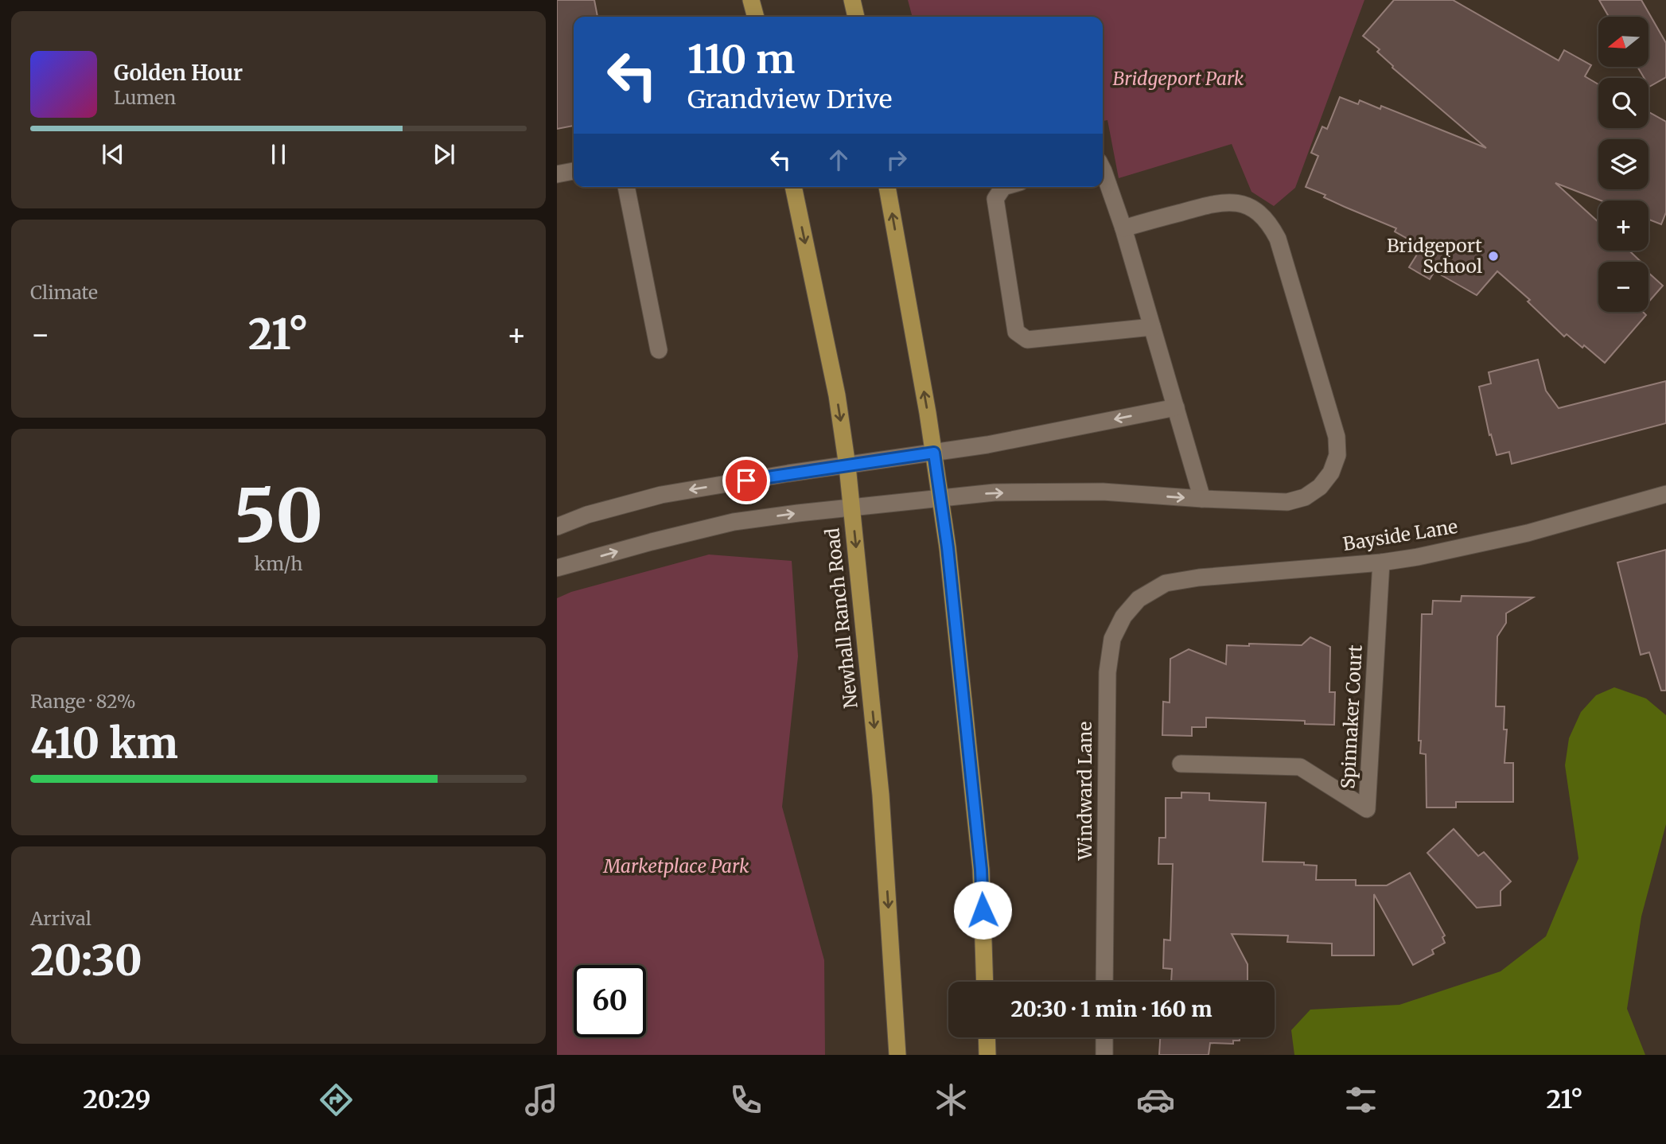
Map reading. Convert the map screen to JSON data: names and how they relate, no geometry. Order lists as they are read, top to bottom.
{
  "streets": {
    "main road": ["Newhall Ranch Road"],
    "street": ["Bayside Lane", "Spinnaker Court", "Windward Lane"]
  },
  "crossings": [
    ["Bayside Lane", "Spinnaker Court"],
    ["Bayside Lane", "Windward Lane"]
  ],
  "parks": ["Bridgeport Park", "Marketplace Park"],
  "places": ["Bridgeport School"],
  "north": "left",
  "page": {
    "map_buttons": ["+", "−"],
    "turn": ["110 m", "Grandview Drive"],
    "song": ["Golden Hour", "Lumen"],
    "tile": [
      "Climate",
      ["50", "km/h"],
      ["Range · 82%", "410 km"],
      ["Arrival", "20:30"]
    ],
    "heat": ["−", "21°", "+"],
    "limit": "60",
    "trip": "20:30 · 1 min · 160 m",
    "tabs": ["20:29", "21°"]
  }
}
